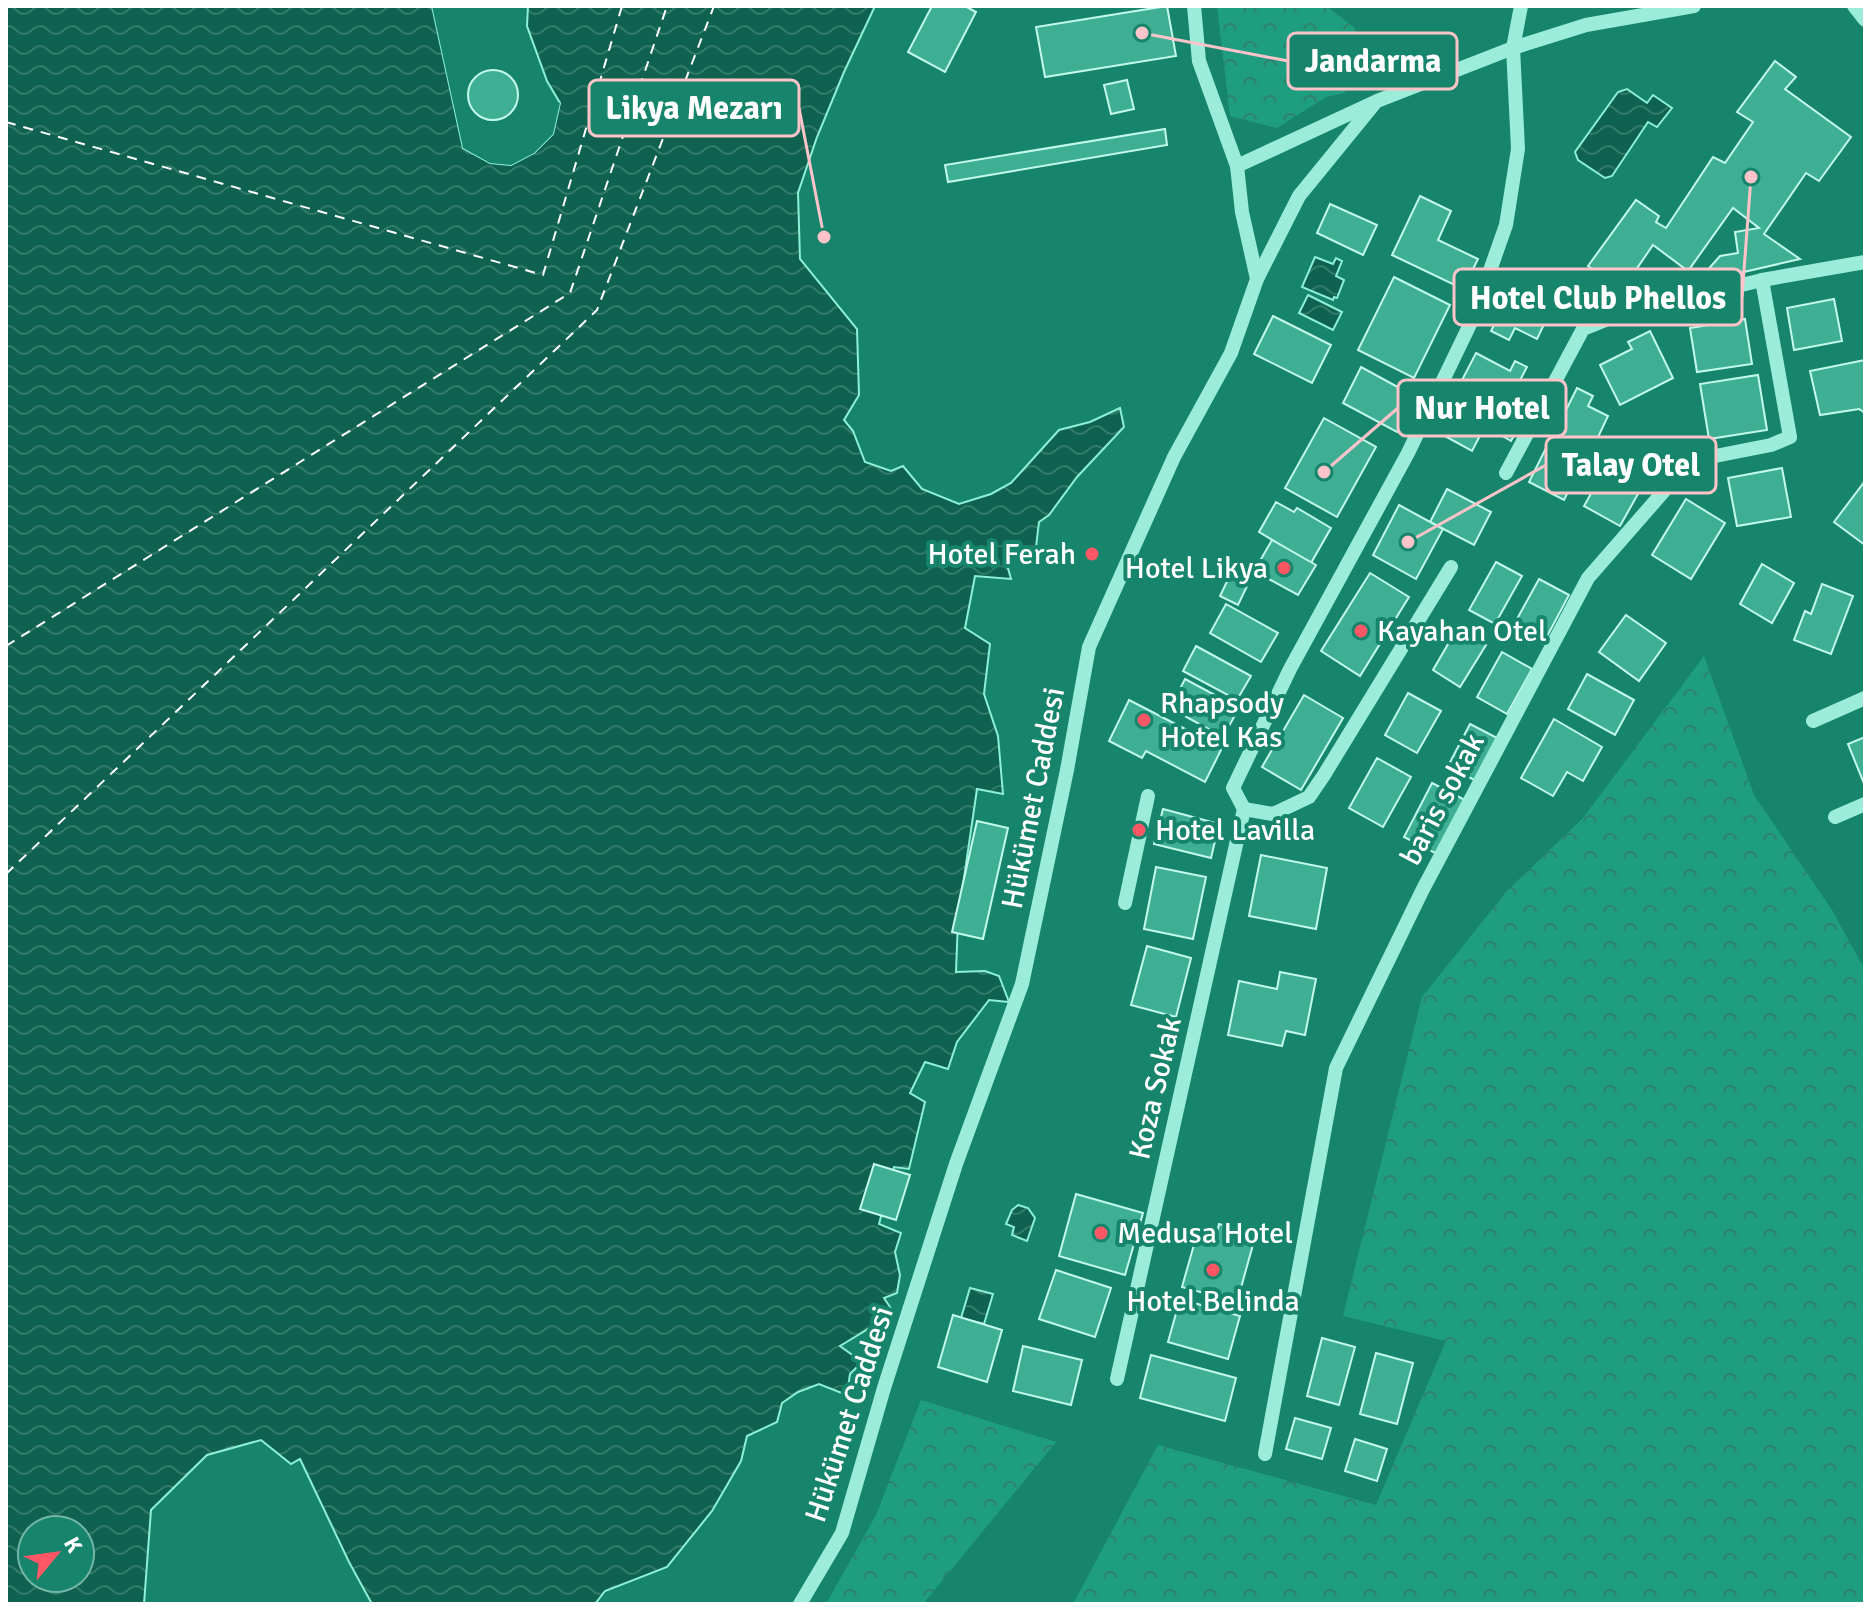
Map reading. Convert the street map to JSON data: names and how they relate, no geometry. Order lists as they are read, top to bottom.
{
  "streets": {
    "street": ["Hükümet Caddesi", "baris sokak", "Koza Sokak"]
  },
  "places": [
    "Jandarma",
    "Hotel Club Phellos",
    "Likya Mezarı",
    "Nur Hotel",
    "Talay Otel",
    "Hotel Ferah",
    "Hotel Likya",
    "Kayahan Otel",
    "Rhapsody Hotel Kas",
    "Hotel Lavilla",
    "Medusa Hotel",
    "Hotel Belinda"
  ],
  "north": "top right"
}
